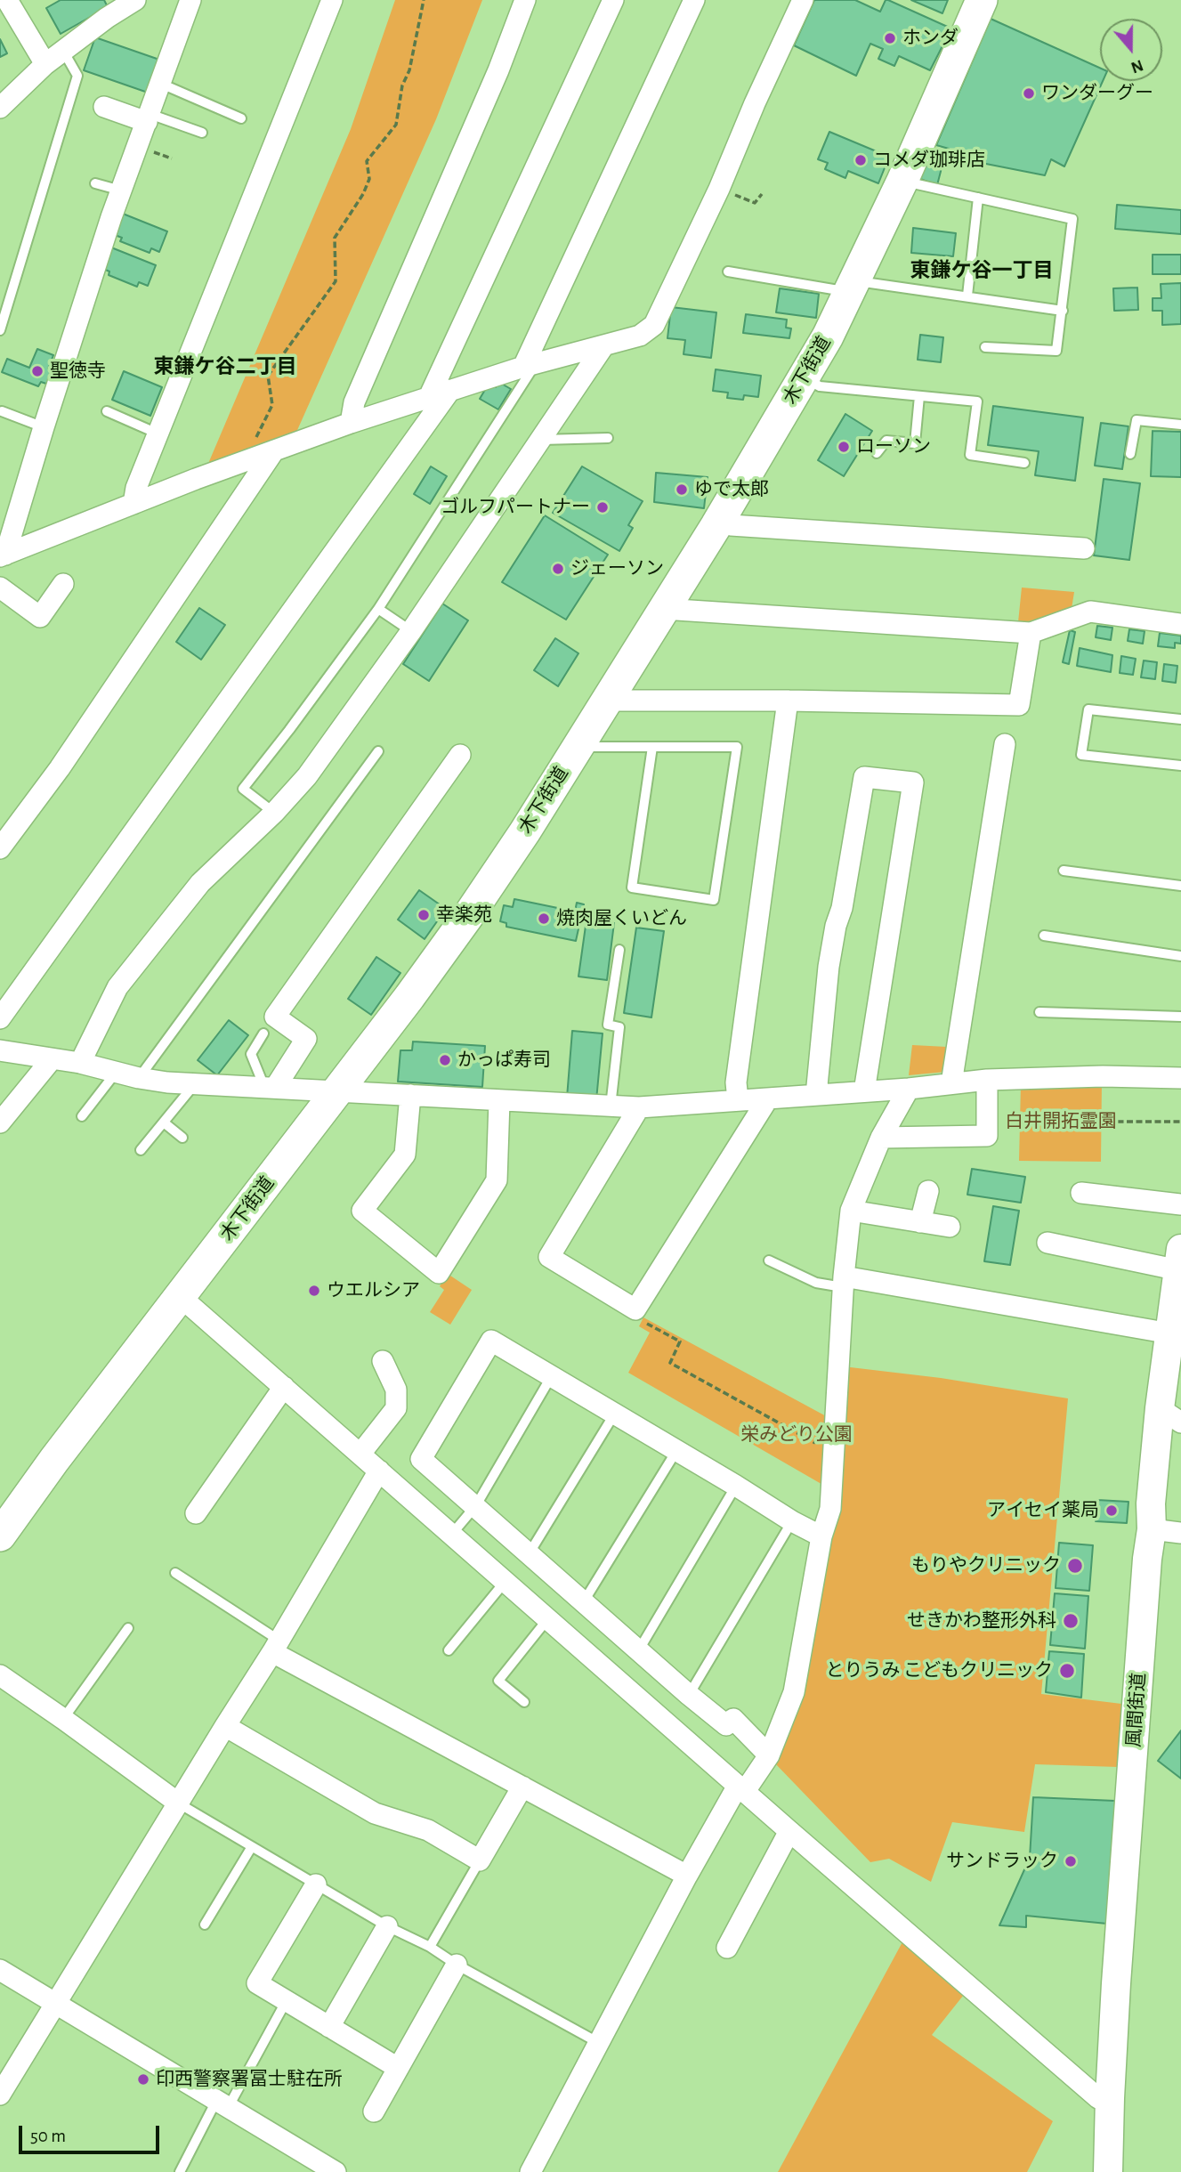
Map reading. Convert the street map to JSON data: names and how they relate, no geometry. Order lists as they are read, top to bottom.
{
  "streets": {
    "main road": ["木下街道"],
    "street": ["風間街道"]
  },
  "districts": ["東鎌ケ谷一丁目", "東鎌ケ谷二丁目"],
  "parks": ["白井開拓霊園", "栄みどり公園"],
  "places": [
    "ホンダ",
    "ワンダーグー",
    "コメダ珈琲店",
    "聖徳寺",
    "ローソン",
    "ゆで太郎",
    "ゴルフパートナー",
    "ジェーソン",
    "幸楽苑",
    "焼肉屋くいどん",
    "かっぱ寿司",
    "ウエルシア",
    "アイセイ薬局",
    "もりやクリニック",
    "せきかわ整形外科",
    "とりうみ こどもクリニック",
    "サンドラック",
    "印西警察署冨士駐在所"
  ],
  "scale_bar": "50 m",
  "north": "bottom"
}
